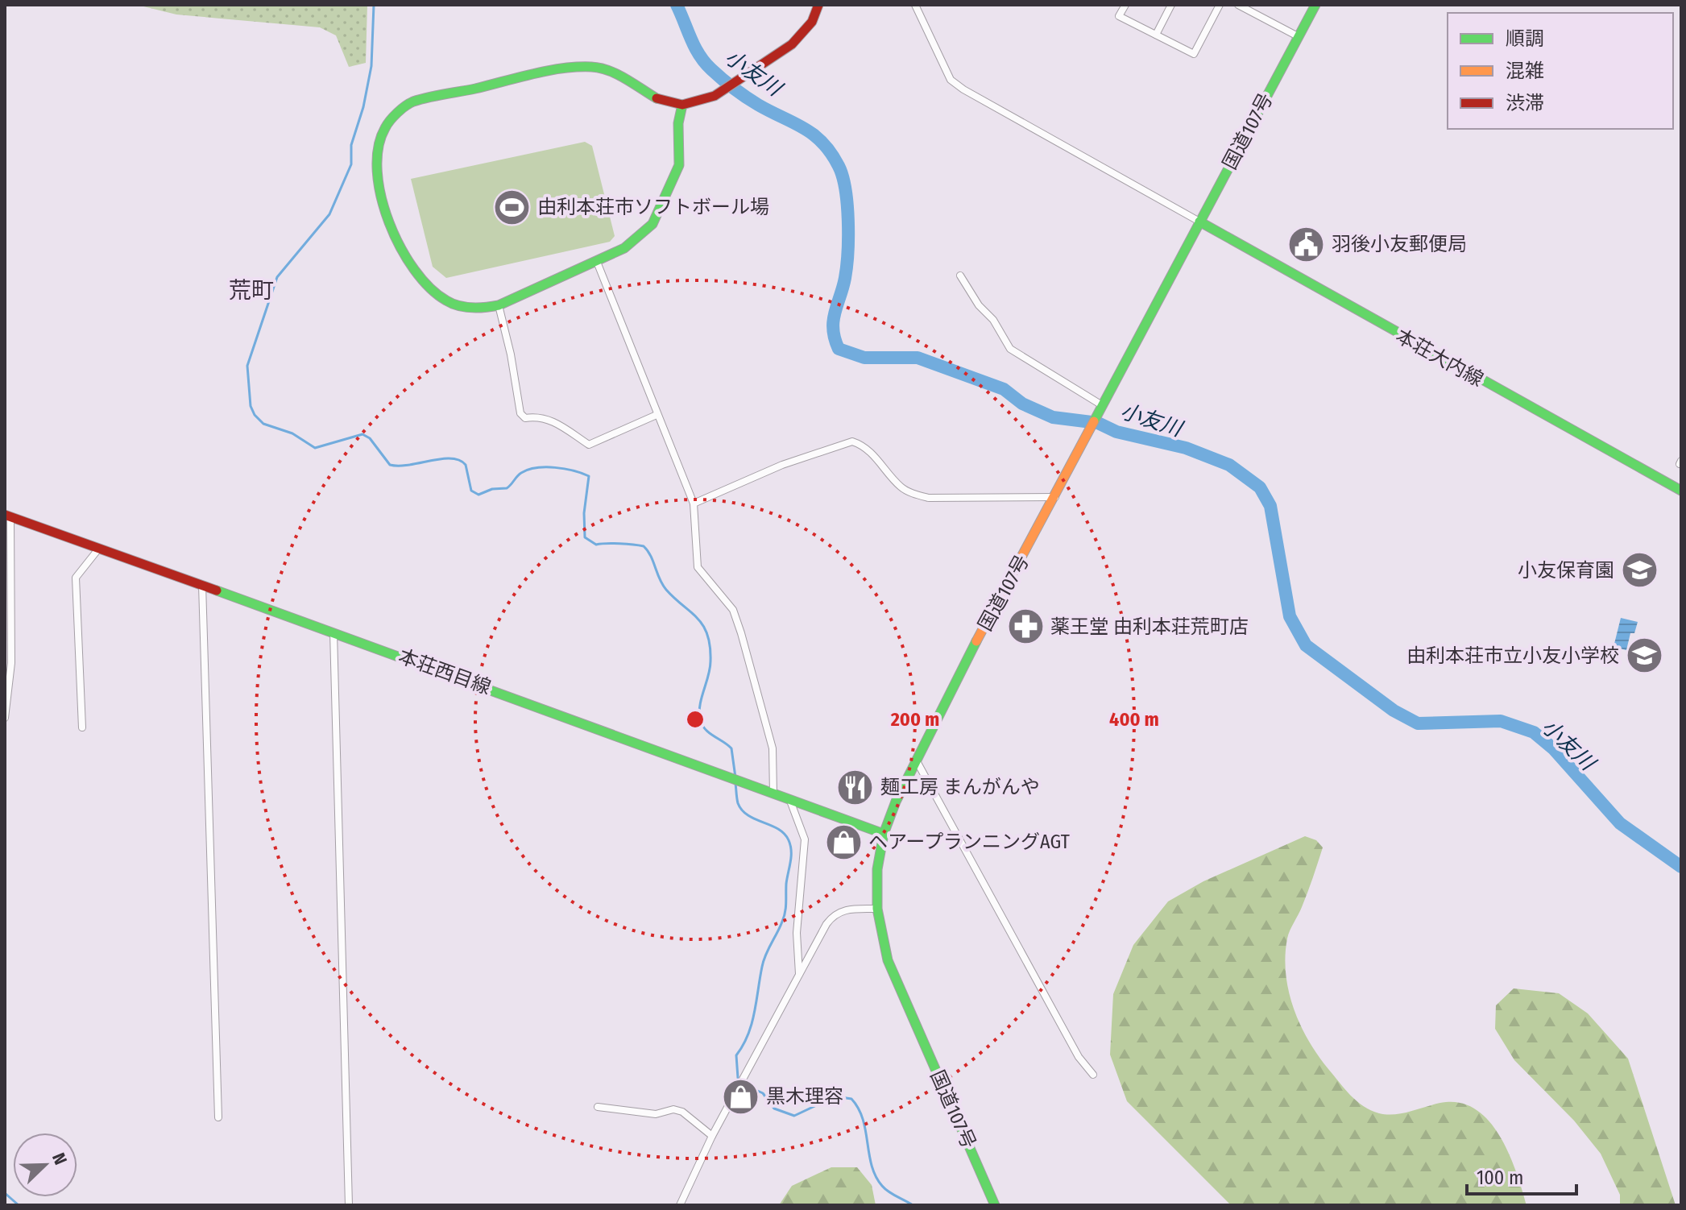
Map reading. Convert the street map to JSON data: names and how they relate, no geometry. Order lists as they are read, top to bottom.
{
  "streets": {
    "main road": ["国道107号", "本荘大内線", "本荘西目線"]
  },
  "crossings": [
    ["国道107号", "本荘大内線"],
    ["国道107号", "本荘西目線"]
  ],
  "districts": ["荒町"],
  "water": ["小友川"],
  "places": {
    "sports": ["由利本荘市ソフトボール場"],
    "public building": ["羽後小友郵便局"],
    "school or university": ["小友保育園", "由利本荘市立小友小学校"],
    "pharmacy": ["薬王堂 由利本荘荒町店"],
    "restaurant": ["麺工房 まんがんや"],
    "shop": ["ヘアープランニングAGT", "黒木理容"]
  },
  "legend": ["順調", "混雑", "渋滞"],
  "scale_bar": "100 m",
  "north": "top right",
  "rings": ["200 m", "400 m"]
}
